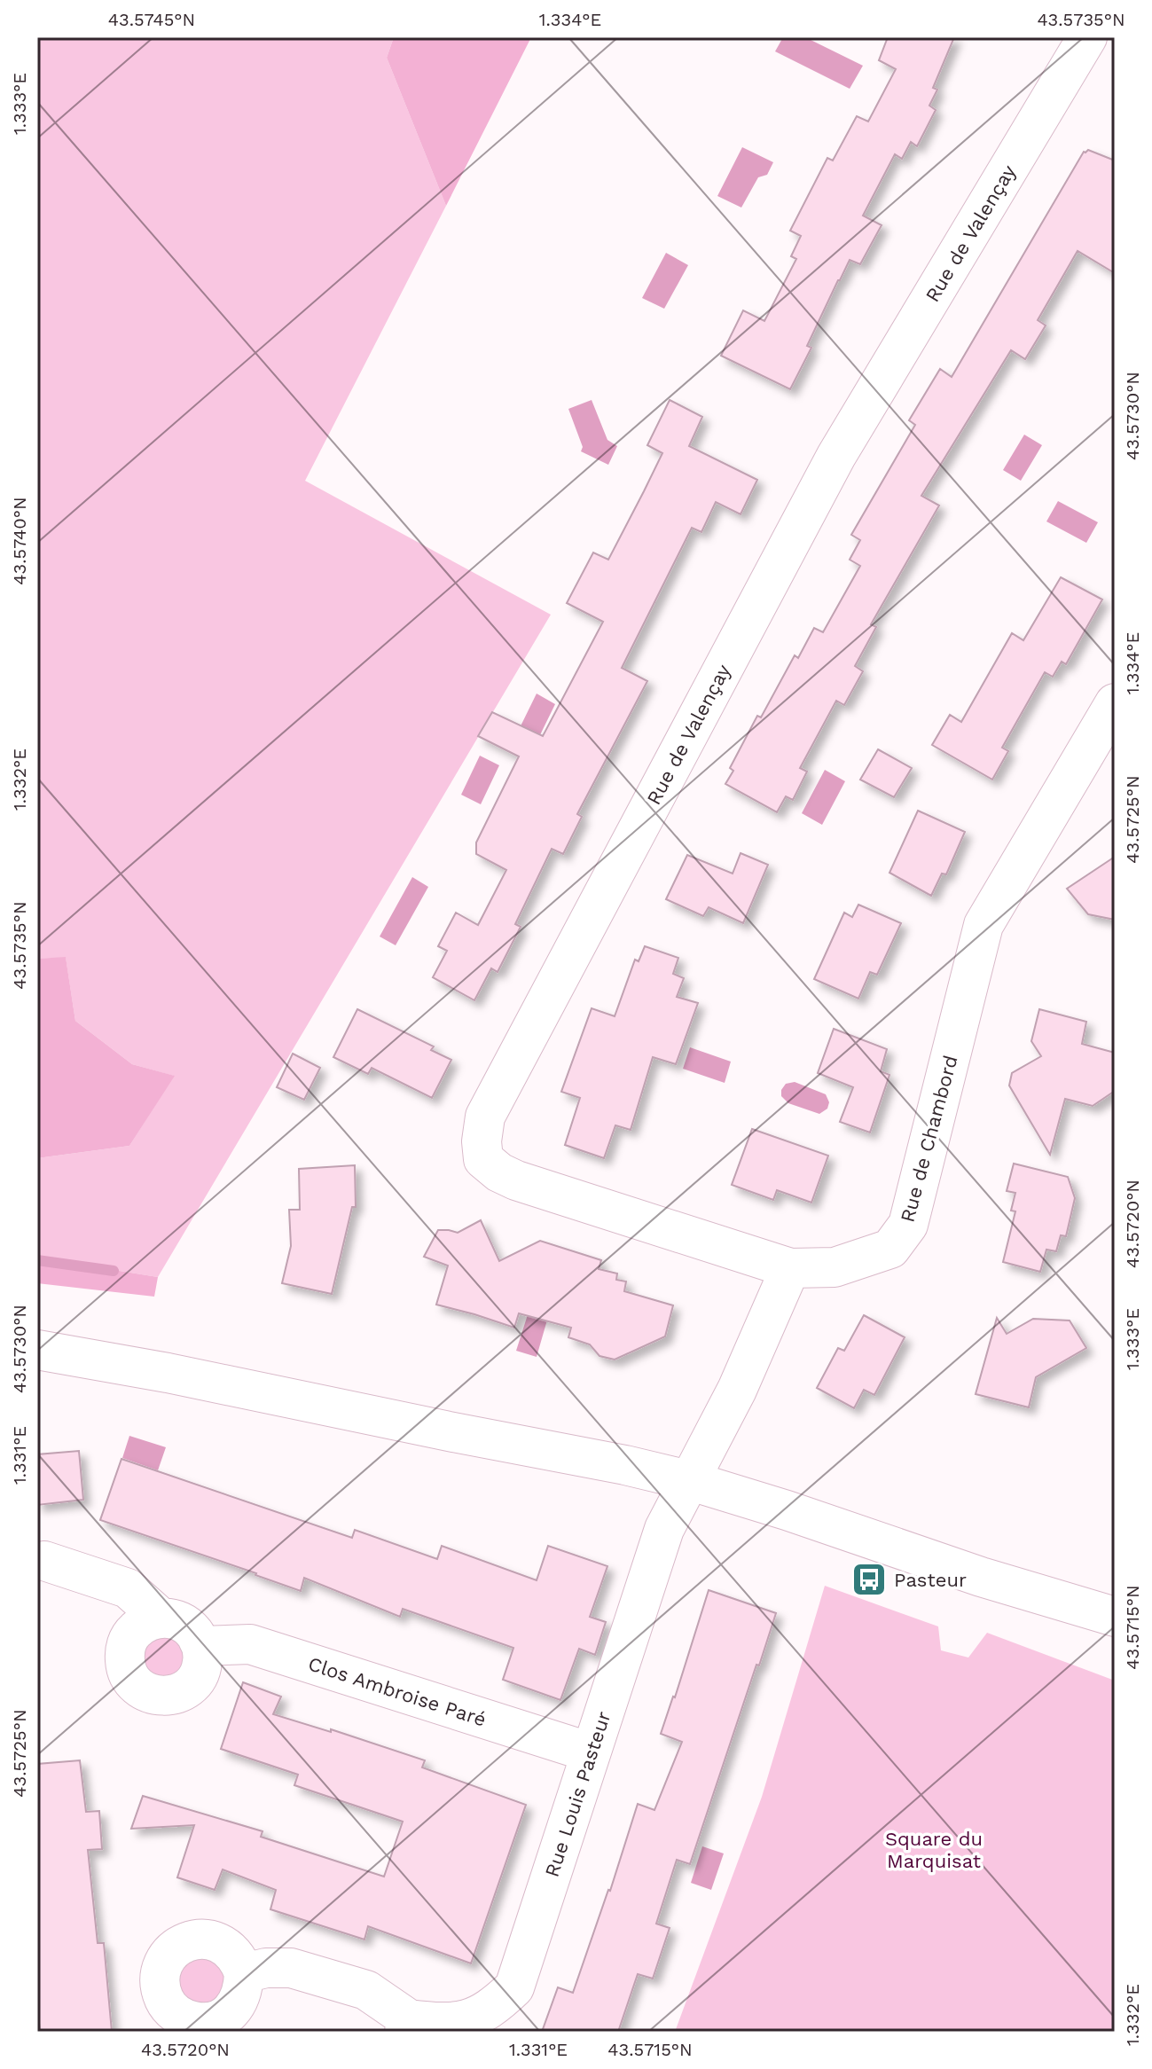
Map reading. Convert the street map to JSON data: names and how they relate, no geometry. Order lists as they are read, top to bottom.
{
  "streets": {
    "street": [
      "Rue de Valençay",
      "Rue de Chambord",
      "Clos Ambroise Paré",
      "Rue Louis Pasteur"
    ]
  },
  "crossings": [
    ["Rue de Valençay", "Rue de Chambord"],
    ["Clos Ambroise Paré", "Rue Louis Pasteur"]
  ],
  "parks": ["Square du Marquisat"],
  "places": {
    "bus stop": ["Pasteur"]
  },
  "coordinates": [
    "43.5745°N",
    "1.334°E",
    "43.5735°N",
    "1.333°E",
    "43.5730°N",
    "43.5740°N",
    "1.332°E",
    "43.5725°N",
    "43.5720°N",
    "1.331°E",
    "43.5715°N"
  ]
}
